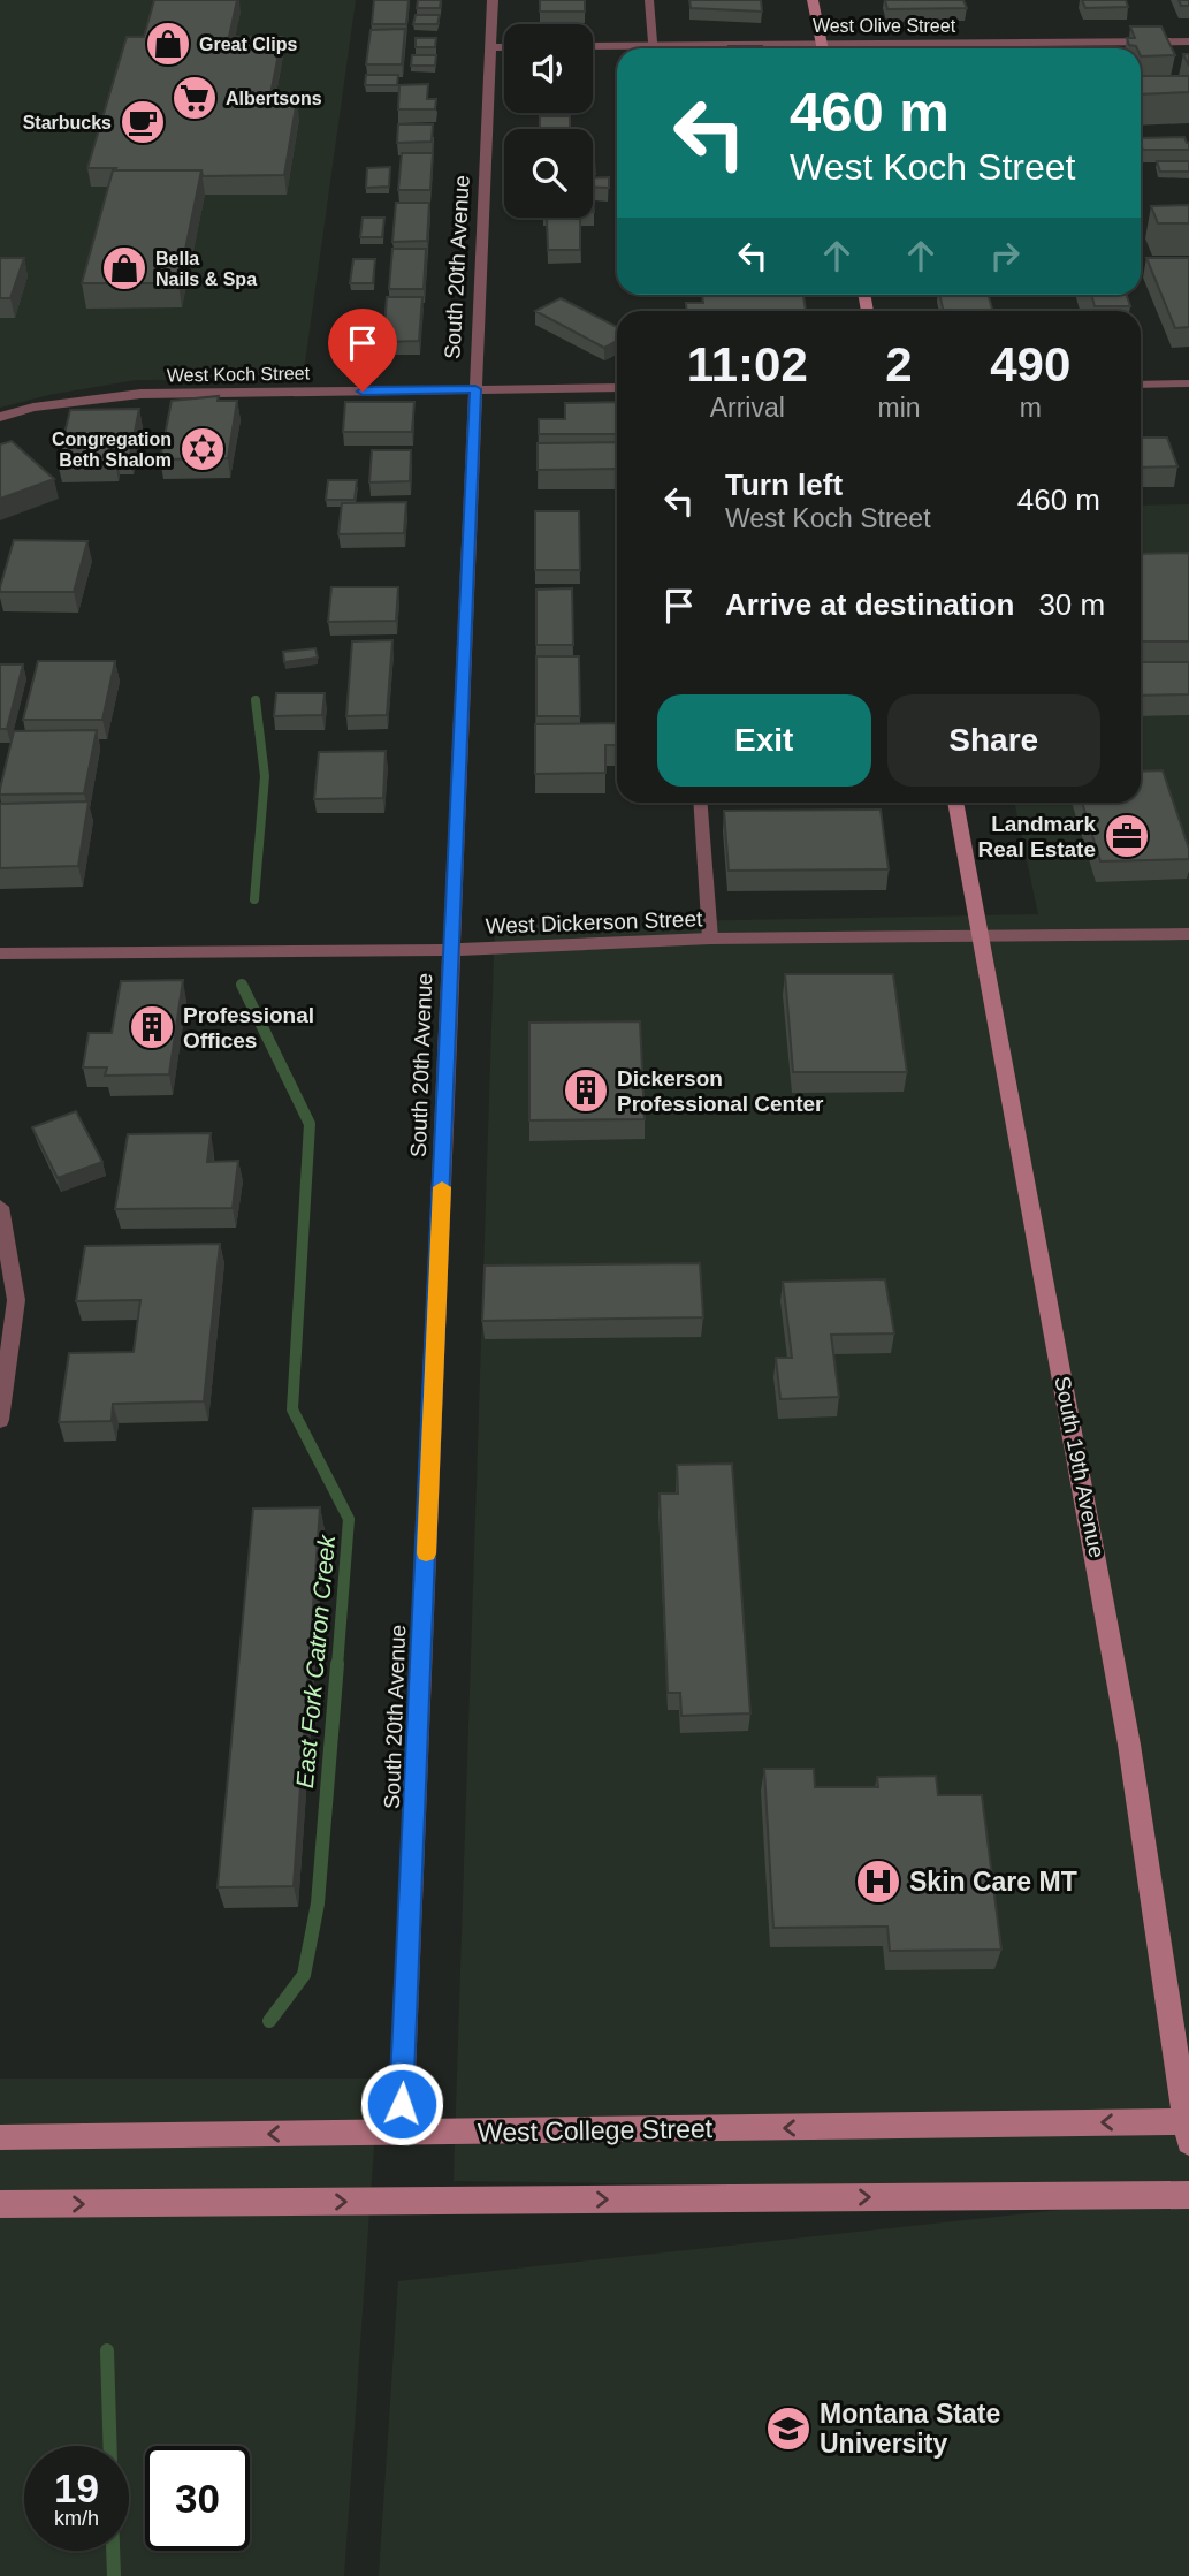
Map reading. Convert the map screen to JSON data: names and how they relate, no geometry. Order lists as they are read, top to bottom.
{
  "streets": {
    "main road": ["South 19th Avenue", "West College Street"],
    "street": [
      "West Olive Street",
      "South 20th Avenue",
      "West Koch Street",
      "West Dickerson Street"
    ]
  },
  "crossings": [
    ["South 20th Avenue", "West Koch Street"],
    ["South 20th Avenue", "West Dickerson Street"],
    ["South 20th Avenue", "West College Street"],
    ["West Dickerson Street", "South 19th Avenue"],
    ["South 19th Avenue", "West College Street"]
  ],
  "water": ["East Fork Catron Creek"],
  "places": {
    "shop": ["Great Clips", "Bella Nails & Spa"],
    "supermarket": ["Albertsons"],
    "cafe": ["Starbucks"],
    "synagogue": ["Congregation Beth Shalom"],
    "office": ["Landmark Real Estate"],
    "building": ["Professional Offices", "Dickerson Professional Center"],
    "hospital": ["Skin Care MT"],
    "school or university": ["Montana State University"]
  },
  "page": {
    "turn": ["460 m", "West Koch Street"],
    "eta": [
      "11:02",
      "Arrival",
      "2",
      "min",
      "490",
      "m"
    ],
    "list": [
      {
        "name": "Turn left",
        "note": "West Koch Street",
        "value": "460 m"
      },
      {
        "name": "Arrive at destination",
        "value": "30 m"
      }
    ],
    "buttons": ["Exit", "Share"],
    "speed": "19 km/h",
    "limit": "30"
  }
}
